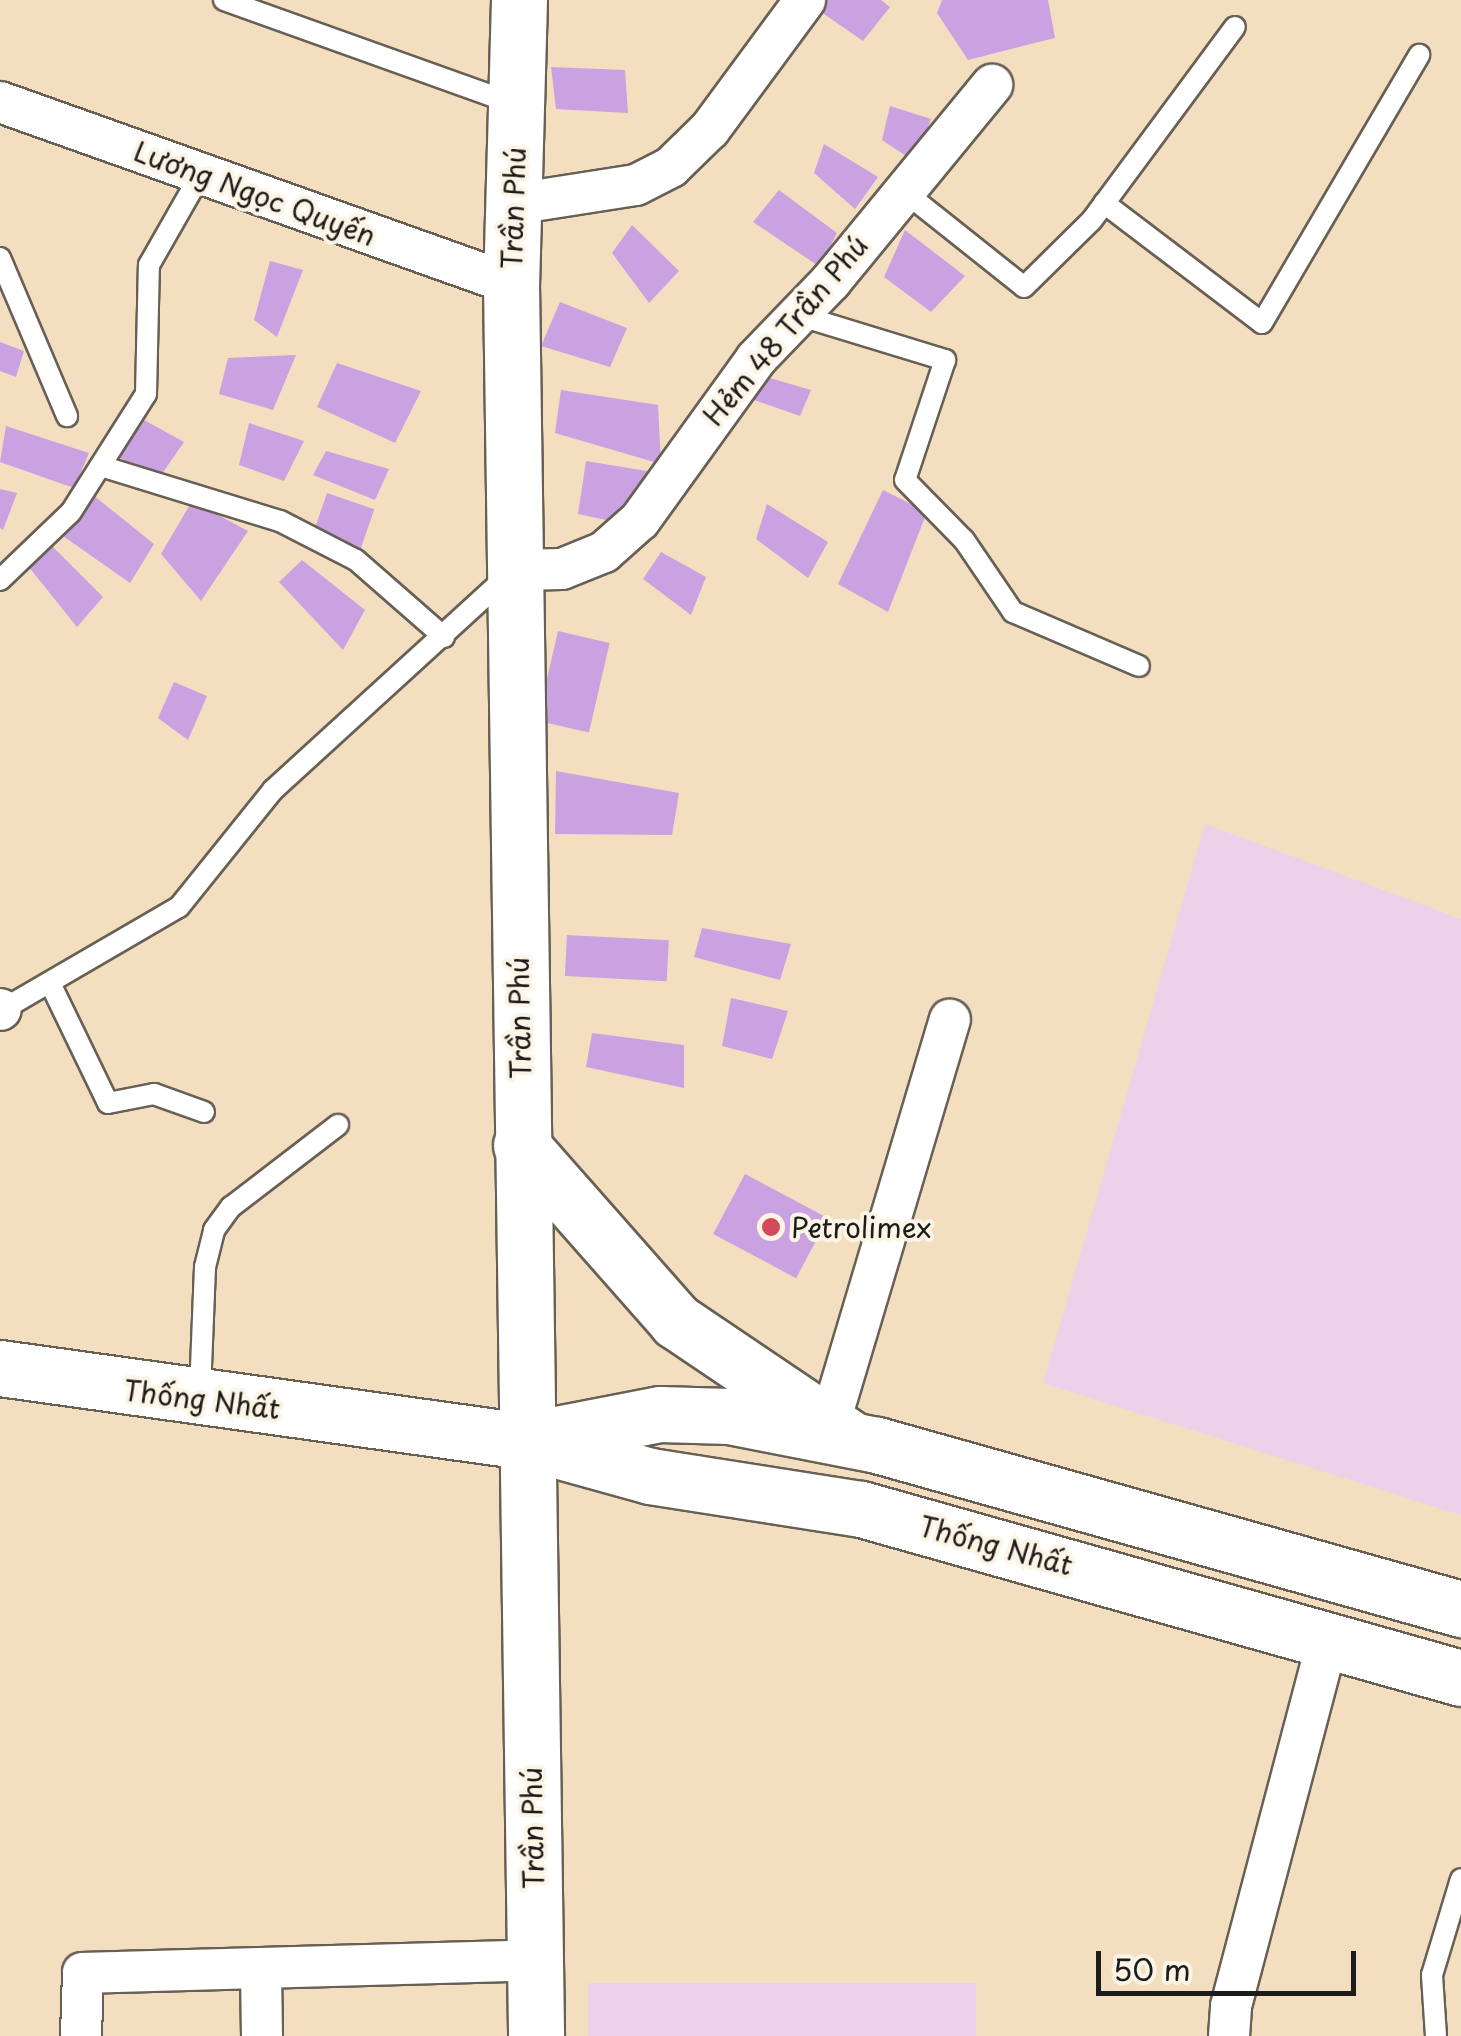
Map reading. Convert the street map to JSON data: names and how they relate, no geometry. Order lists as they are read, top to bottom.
{
  "streets": {
    "main road": ["Trần Phú", "Thống Nhất"],
    "street": ["Lương Ngọc Quyến", "Hẻm 48 Trần Phú"]
  },
  "crossings": [
    ["Lương Ngọc Quyến", "Trần Phú"],
    ["Trần Phú", "Hẻm 48 Trần Phú"],
    ["Trần Phú", "Thống Nhất"]
  ],
  "places": ["Petrolimex"],
  "scale_bar": "50 m"
}
